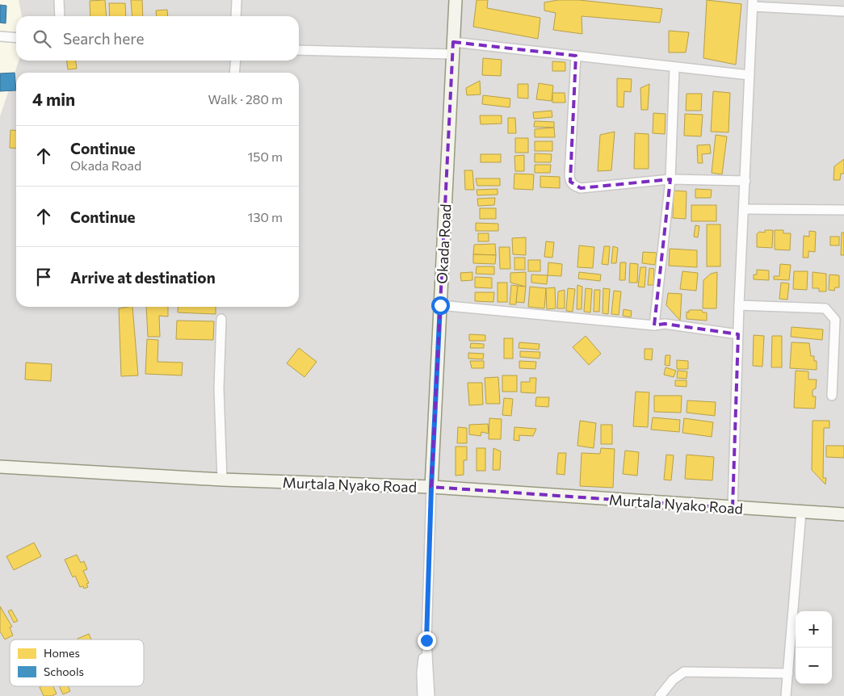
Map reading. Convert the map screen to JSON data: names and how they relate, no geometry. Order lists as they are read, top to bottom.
{
  "streets": {
    "street": ["Okada Road", "Murtala Nyako Road"]
  },
  "crossings": [
    ["Okada Road", "Murtala Nyako Road"]
  ],
  "legend": ["Homes", "Schools"],
  "page": {
    "search": "Search here",
    "heading": ["4 min", "Walk · 280 m"],
    "list": [
      ["Continue", "Okada Road", "150 m"],
      ["Continue", "130 m"],
      "Arrive at destination"
    ],
    "map_buttons": ["+", "−"]
  }
}
